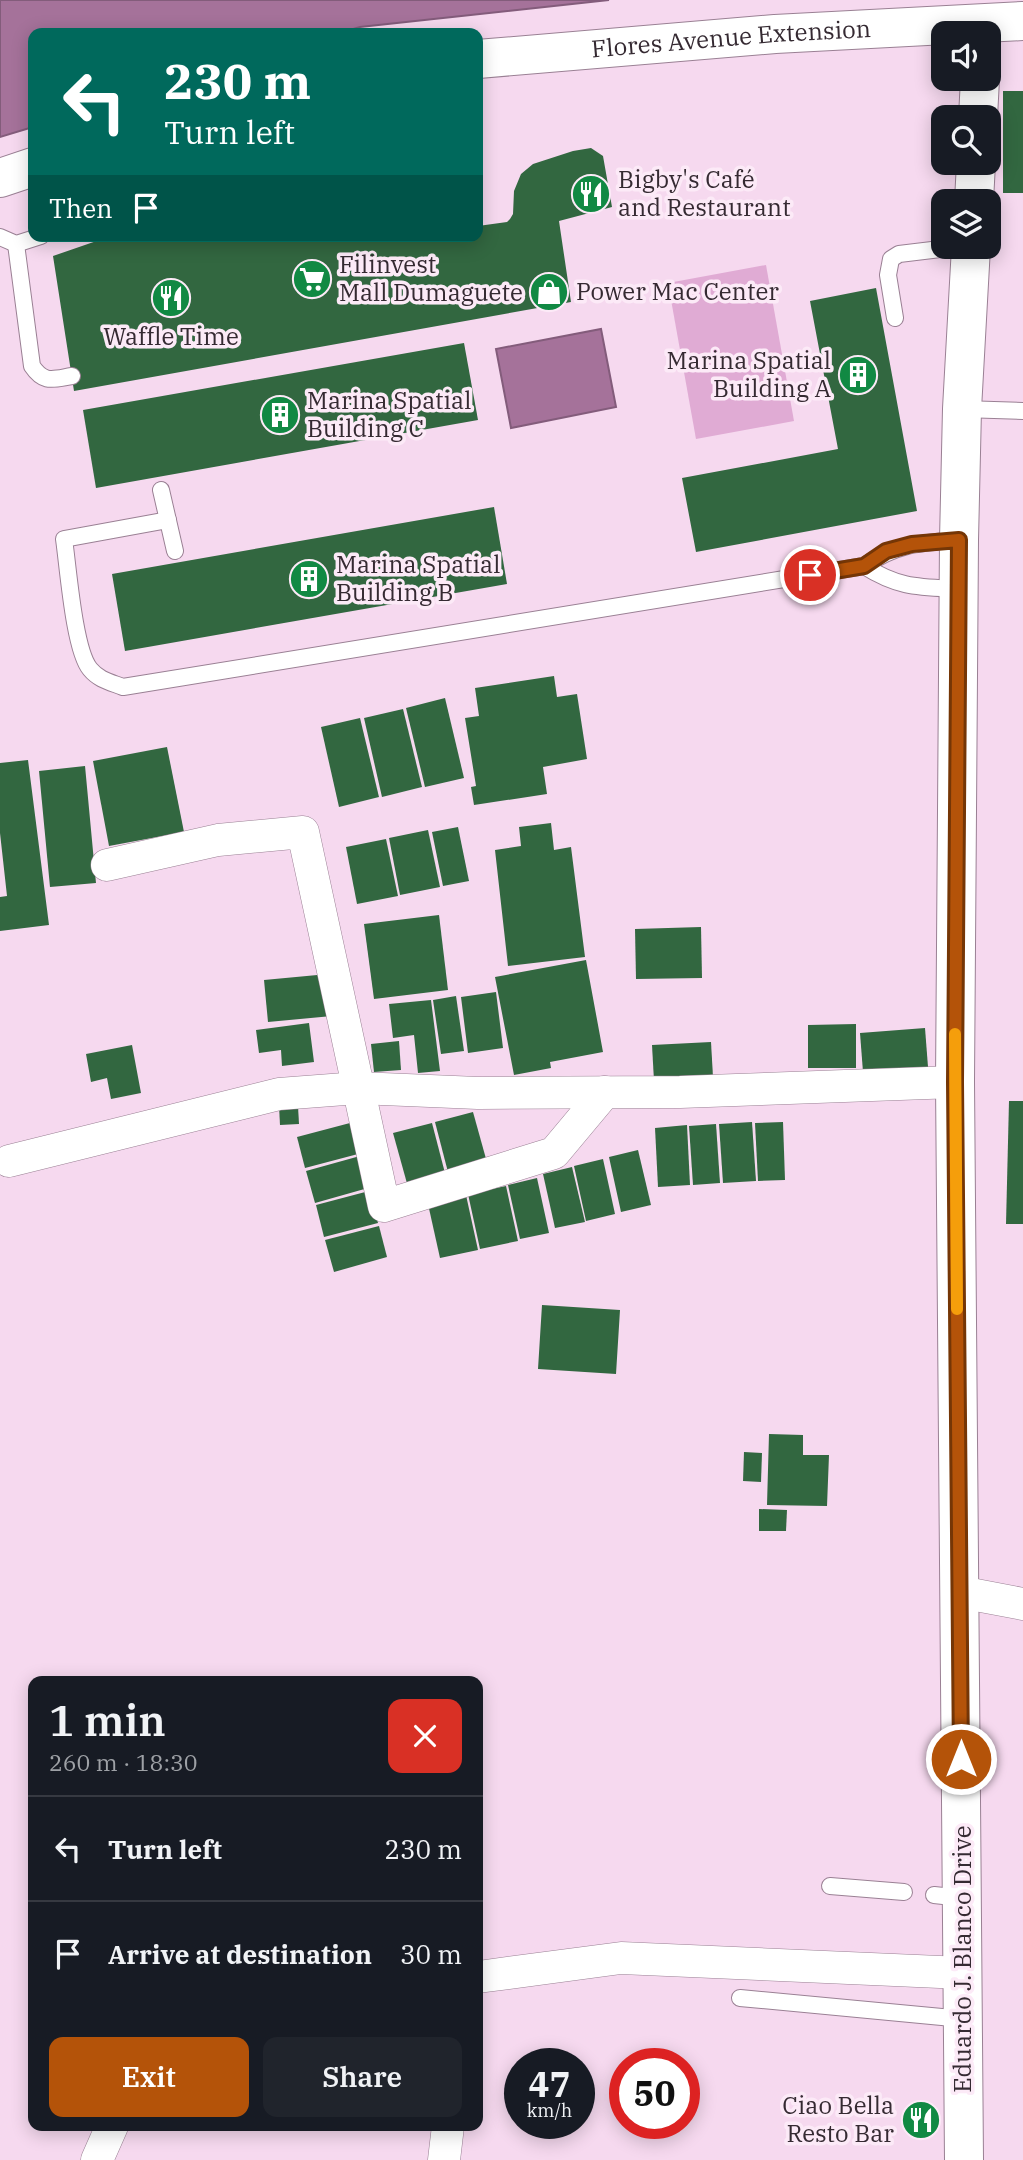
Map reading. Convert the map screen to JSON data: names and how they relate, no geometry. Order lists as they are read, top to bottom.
{
  "streets": {
    "main road": ["Flores Avenue Extension", "Eduardo J. Blanco Drive"]
  },
  "places": {
    "restaurant": ["Bigby's Café and Restaurant", "Waffle Time", "Ciao Bella Resto Bar"],
    "supermarket": ["Filinvest Mall Dumaguete"],
    "shop": ["Power Mac Center"],
    "building": ["Marina Spatial Building A", "Marina Spatial Building C", "Marina Spatial Building B"]
  },
  "page": {
    "turn": ["230 m", "Turn left"],
    "then": "Then",
    "heading": ["1 min", "260 m · 18:30"],
    "list": [
      {
        "name": "Turn left",
        "value": "230 m"
      },
      {
        "name": "Arrive at destination",
        "value": "30 m"
      }
    ],
    "buttons": ["Exit", "Share"],
    "speed": "47 km/h",
    "limit": "50"
  }
}
